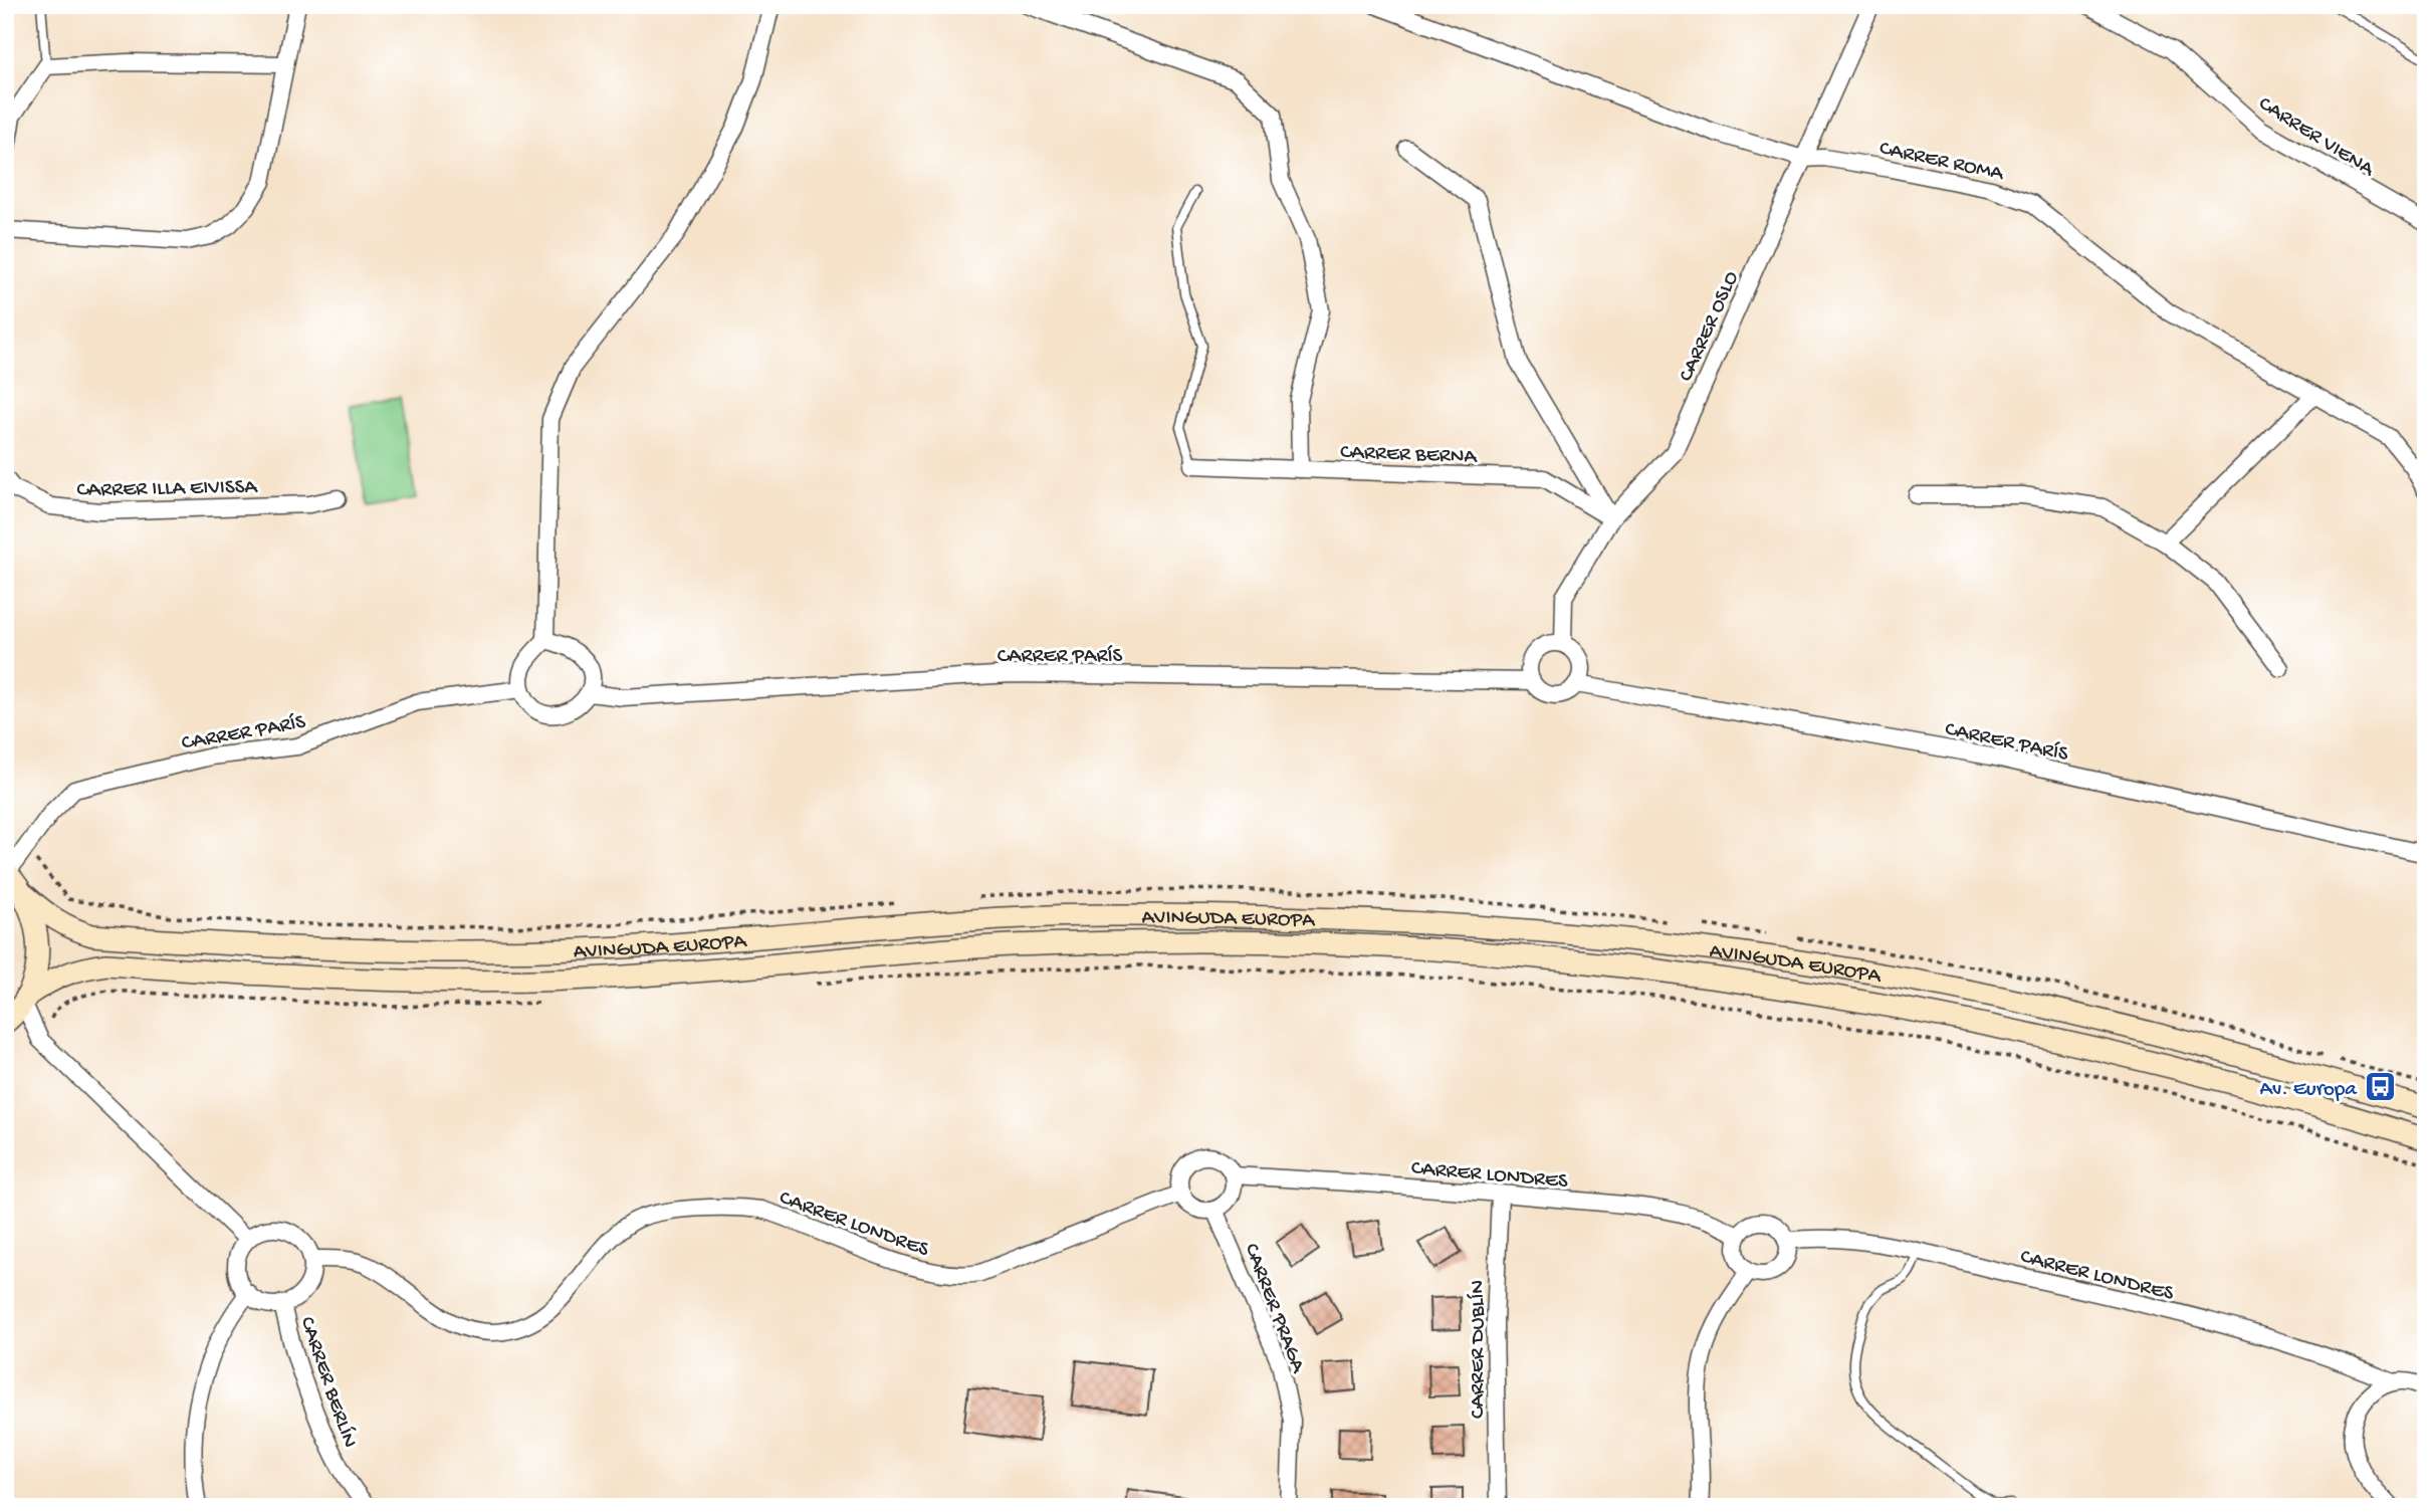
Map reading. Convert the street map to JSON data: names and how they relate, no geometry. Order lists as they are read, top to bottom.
{
  "streets": {
    "main road": ["AVINGUDA EUROPA"],
    "street": [
      "CARRER VIENA",
      "CARRER ROMA",
      "CARRER OSLO",
      "CARRER BERNA",
      "CARRER ILLA EIVISSA",
      "CARRER PARÍS",
      "CARRER LONDRES",
      "CARRER PRAGA",
      "CARRER DUBLÍN",
      "CARRER BERLÍN"
    ]
  },
  "crossings": [
    ["CARRER ROMA", "CARRER OSLO"],
    ["CARRER OSLO", "CARRER BERNA"],
    ["CARRER OSLO", "CARRER PARÍS"],
    ["CARRER LONDRES", "CARRER PRAGA"],
    ["CARRER LONDRES", "CARRER DUBLÍN"],
    ["CARRER LONDRES", "CARRER BERLÍN"]
  ],
  "places": {
    "bus stop": ["Av. Europa"]
  }
}
